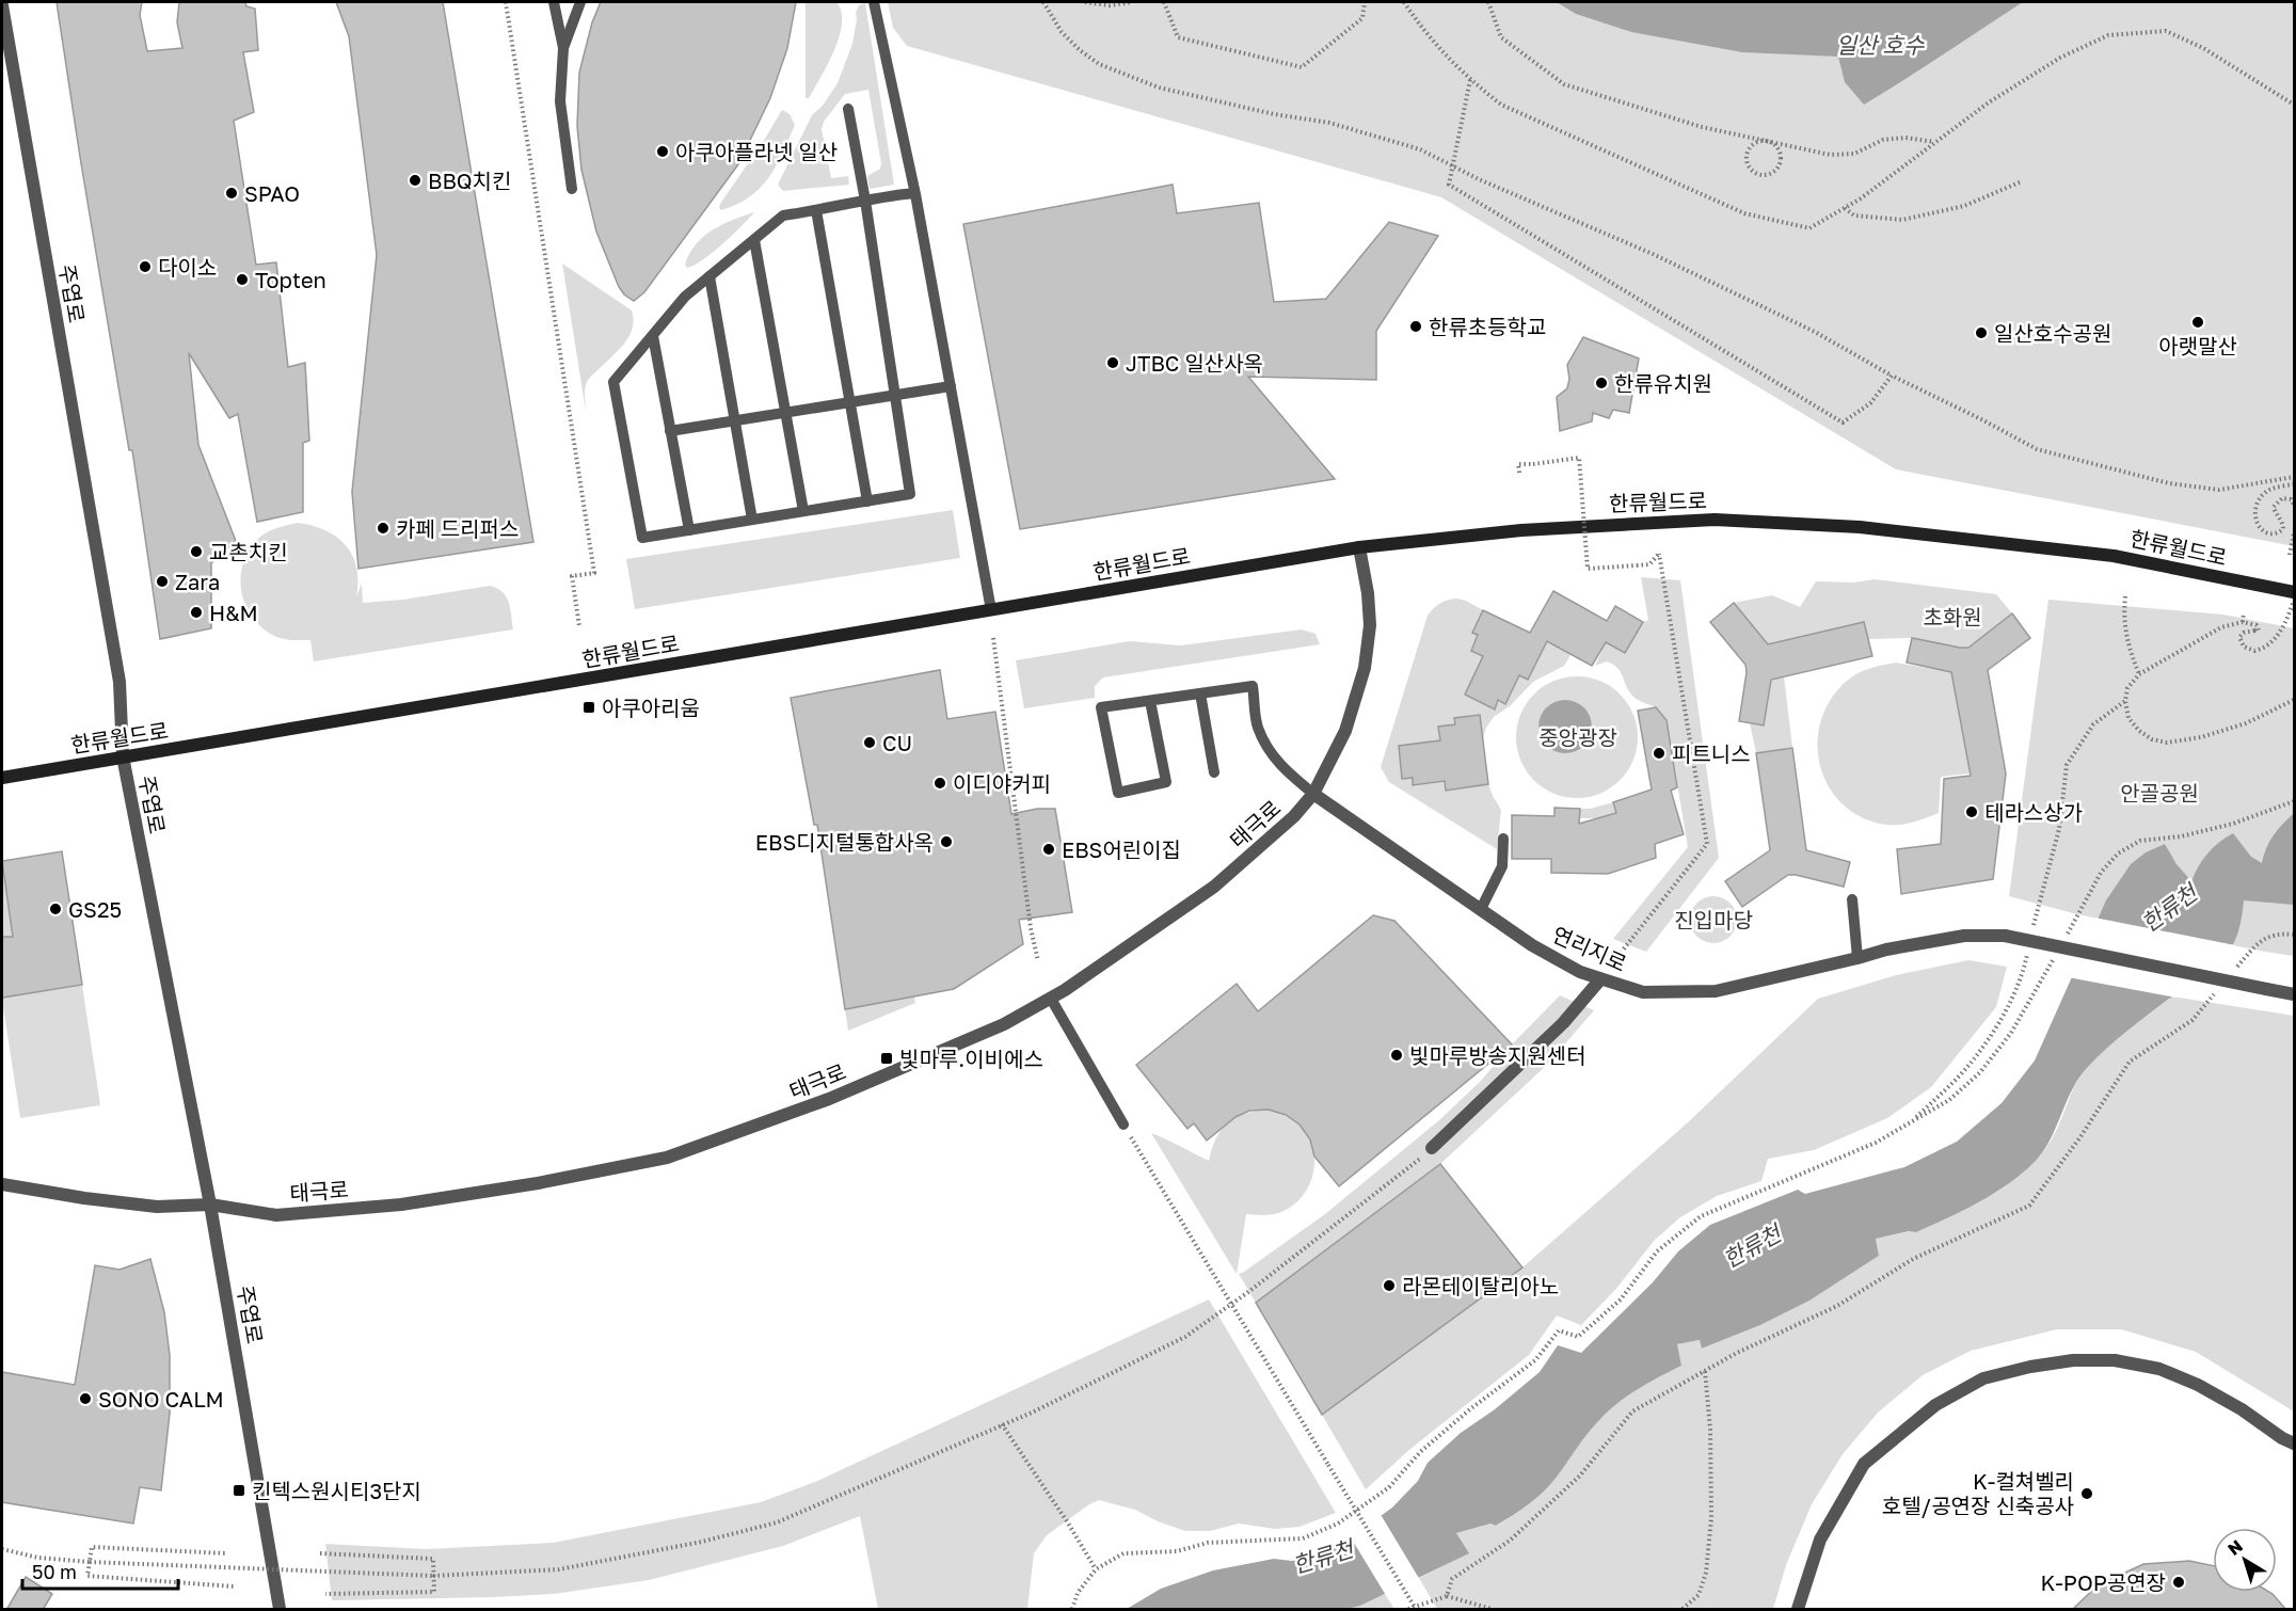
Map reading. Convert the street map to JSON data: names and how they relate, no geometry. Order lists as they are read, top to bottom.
{
  "streets": {
    "main road": ["한류월드로"],
    "street": ["주엽로", "태극로", "연리지로"]
  },
  "crossings": [
    ["주엽로", "한류월드로"],
    ["주엽로", "태극로"],
    ["한류월드로", "태극로"],
    ["태극로", "연리지로"]
  ],
  "water": ["일산 호수", "한류천"],
  "parks": [
    "초화원",
    "중앙광장",
    "안골공원",
    "진입마당"
  ],
  "places": {
    "other": [
      "아쿠아플라넷 일산",
      "BBQ치킨",
      "SPAO",
      "다이소",
      "Topten",
      "아랫말산",
      "한류초등학교",
      "일산호수공원",
      "JTBC 일산사옥",
      "한류유치원",
      "카페 드리퍼스",
      "교촌치킨",
      "Zara",
      "H&M",
      "CU",
      "피트니스",
      "이디야커피",
      "테라스상가",
      "EBS디지털통합사옥",
      "EBS어린이집",
      "GS25",
      "빛마루방송지원센터",
      "라몬테이탈리아노",
      "SONO CALM",
      "K-컬쳐벨리 호텔/공연장 신축공사",
      "K-POP공연장"
    ],
    "transit": ["아쿠아리움", "빛마루.이비에스", "킨텍스원시티3단지"]
  },
  "scale_bar": "50 m",
  "north": "top left"
}
